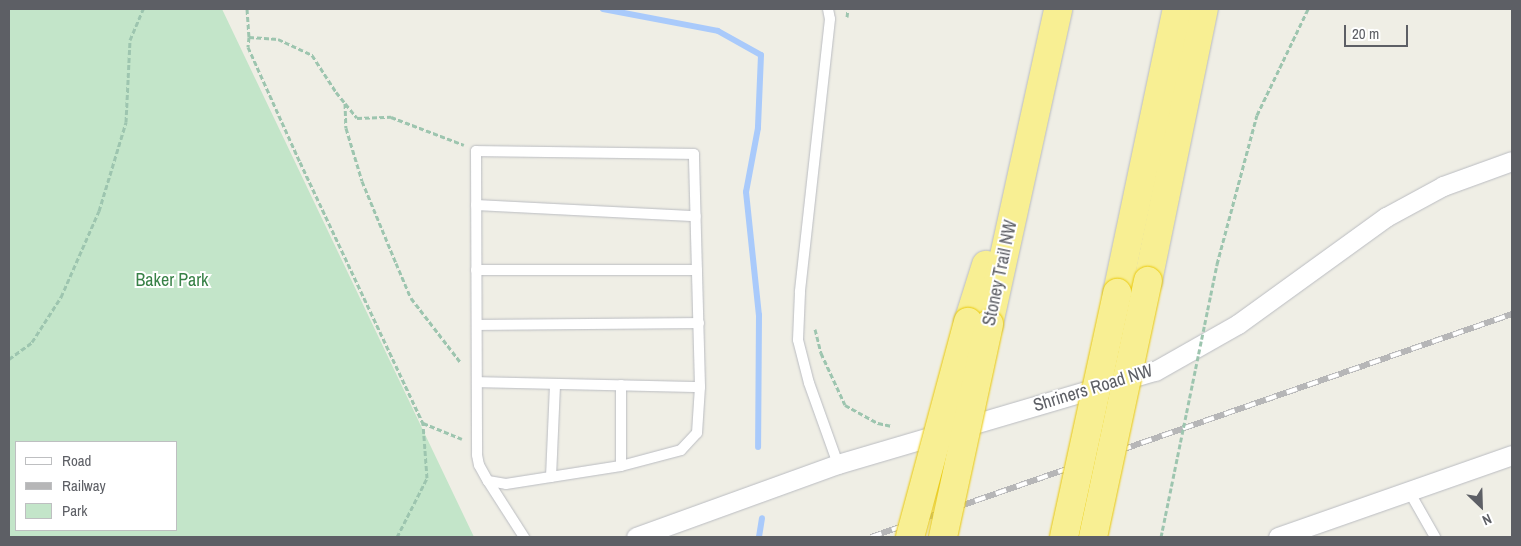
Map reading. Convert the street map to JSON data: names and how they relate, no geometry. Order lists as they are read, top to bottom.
{
  "streets": {
    "highway": ["Stoney Trail NW"],
    "street": ["Shriners Road NW"]
  },
  "parks": ["Baker Park"],
  "legend": ["Road", "Railway", "Park"],
  "scale_bar": "20 m",
  "north": "bottom right"
}
